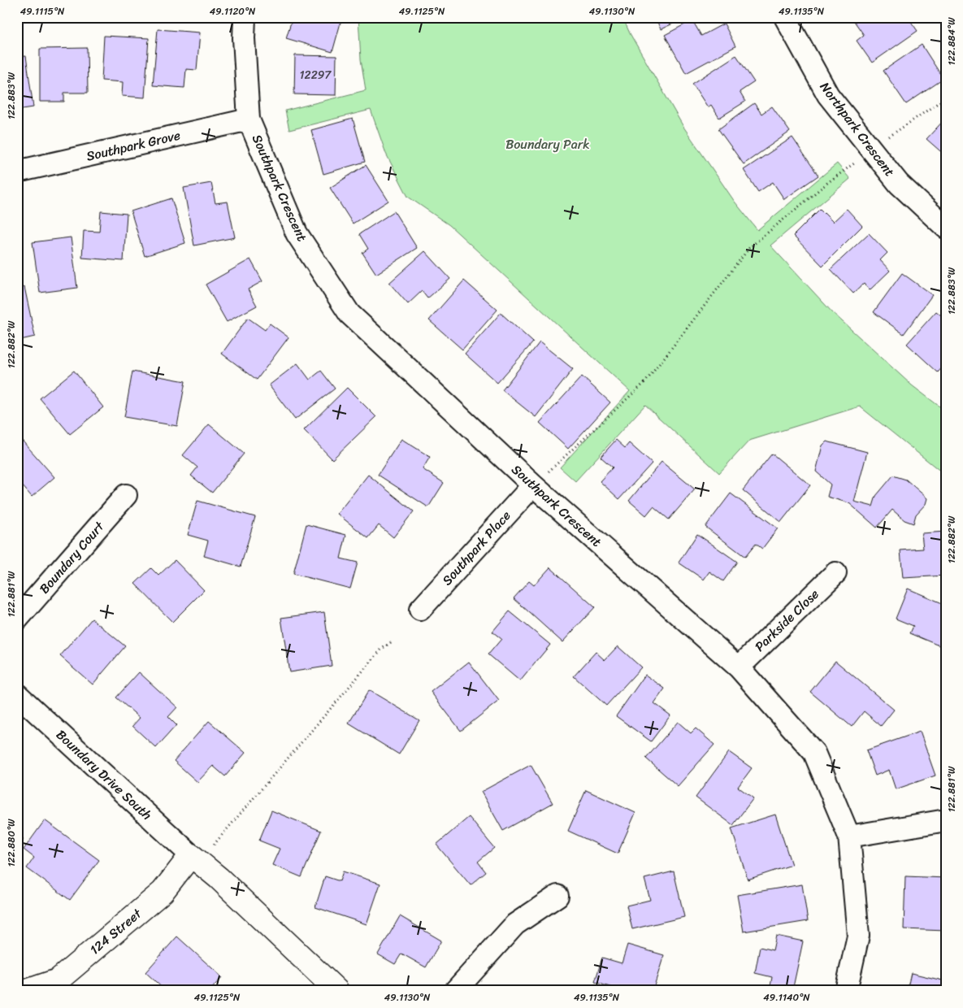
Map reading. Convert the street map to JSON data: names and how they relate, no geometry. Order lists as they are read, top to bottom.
{
  "streets": {
    "street": [
      "Northpark Crescent",
      "Southpark Grove",
      "Southpark Crescent",
      "Southpark Place",
      "Boundary Court",
      "Parkside Close",
      "Boundary Drive South",
      "124 Street"
    ]
  },
  "crossings": [
    ["Southpark Grove", "Southpark Crescent"],
    ["Southpark Crescent", "Southpark Place"],
    ["Southpark Crescent", "Parkside Close"],
    ["Boundary Drive South", "124 Street"]
  ],
  "parks": ["Boundary Park"],
  "house_numbers": ["12297"],
  "coordinates": [
    "49.1115°N",
    "49.1120°N",
    "49.1125°N",
    "49.1130°N",
    "49.1135°N",
    "122.884°W",
    "122.883°W",
    "122.882°W",
    "122.881°W",
    "122.880°W",
    "49.1140°N"
  ]
}
